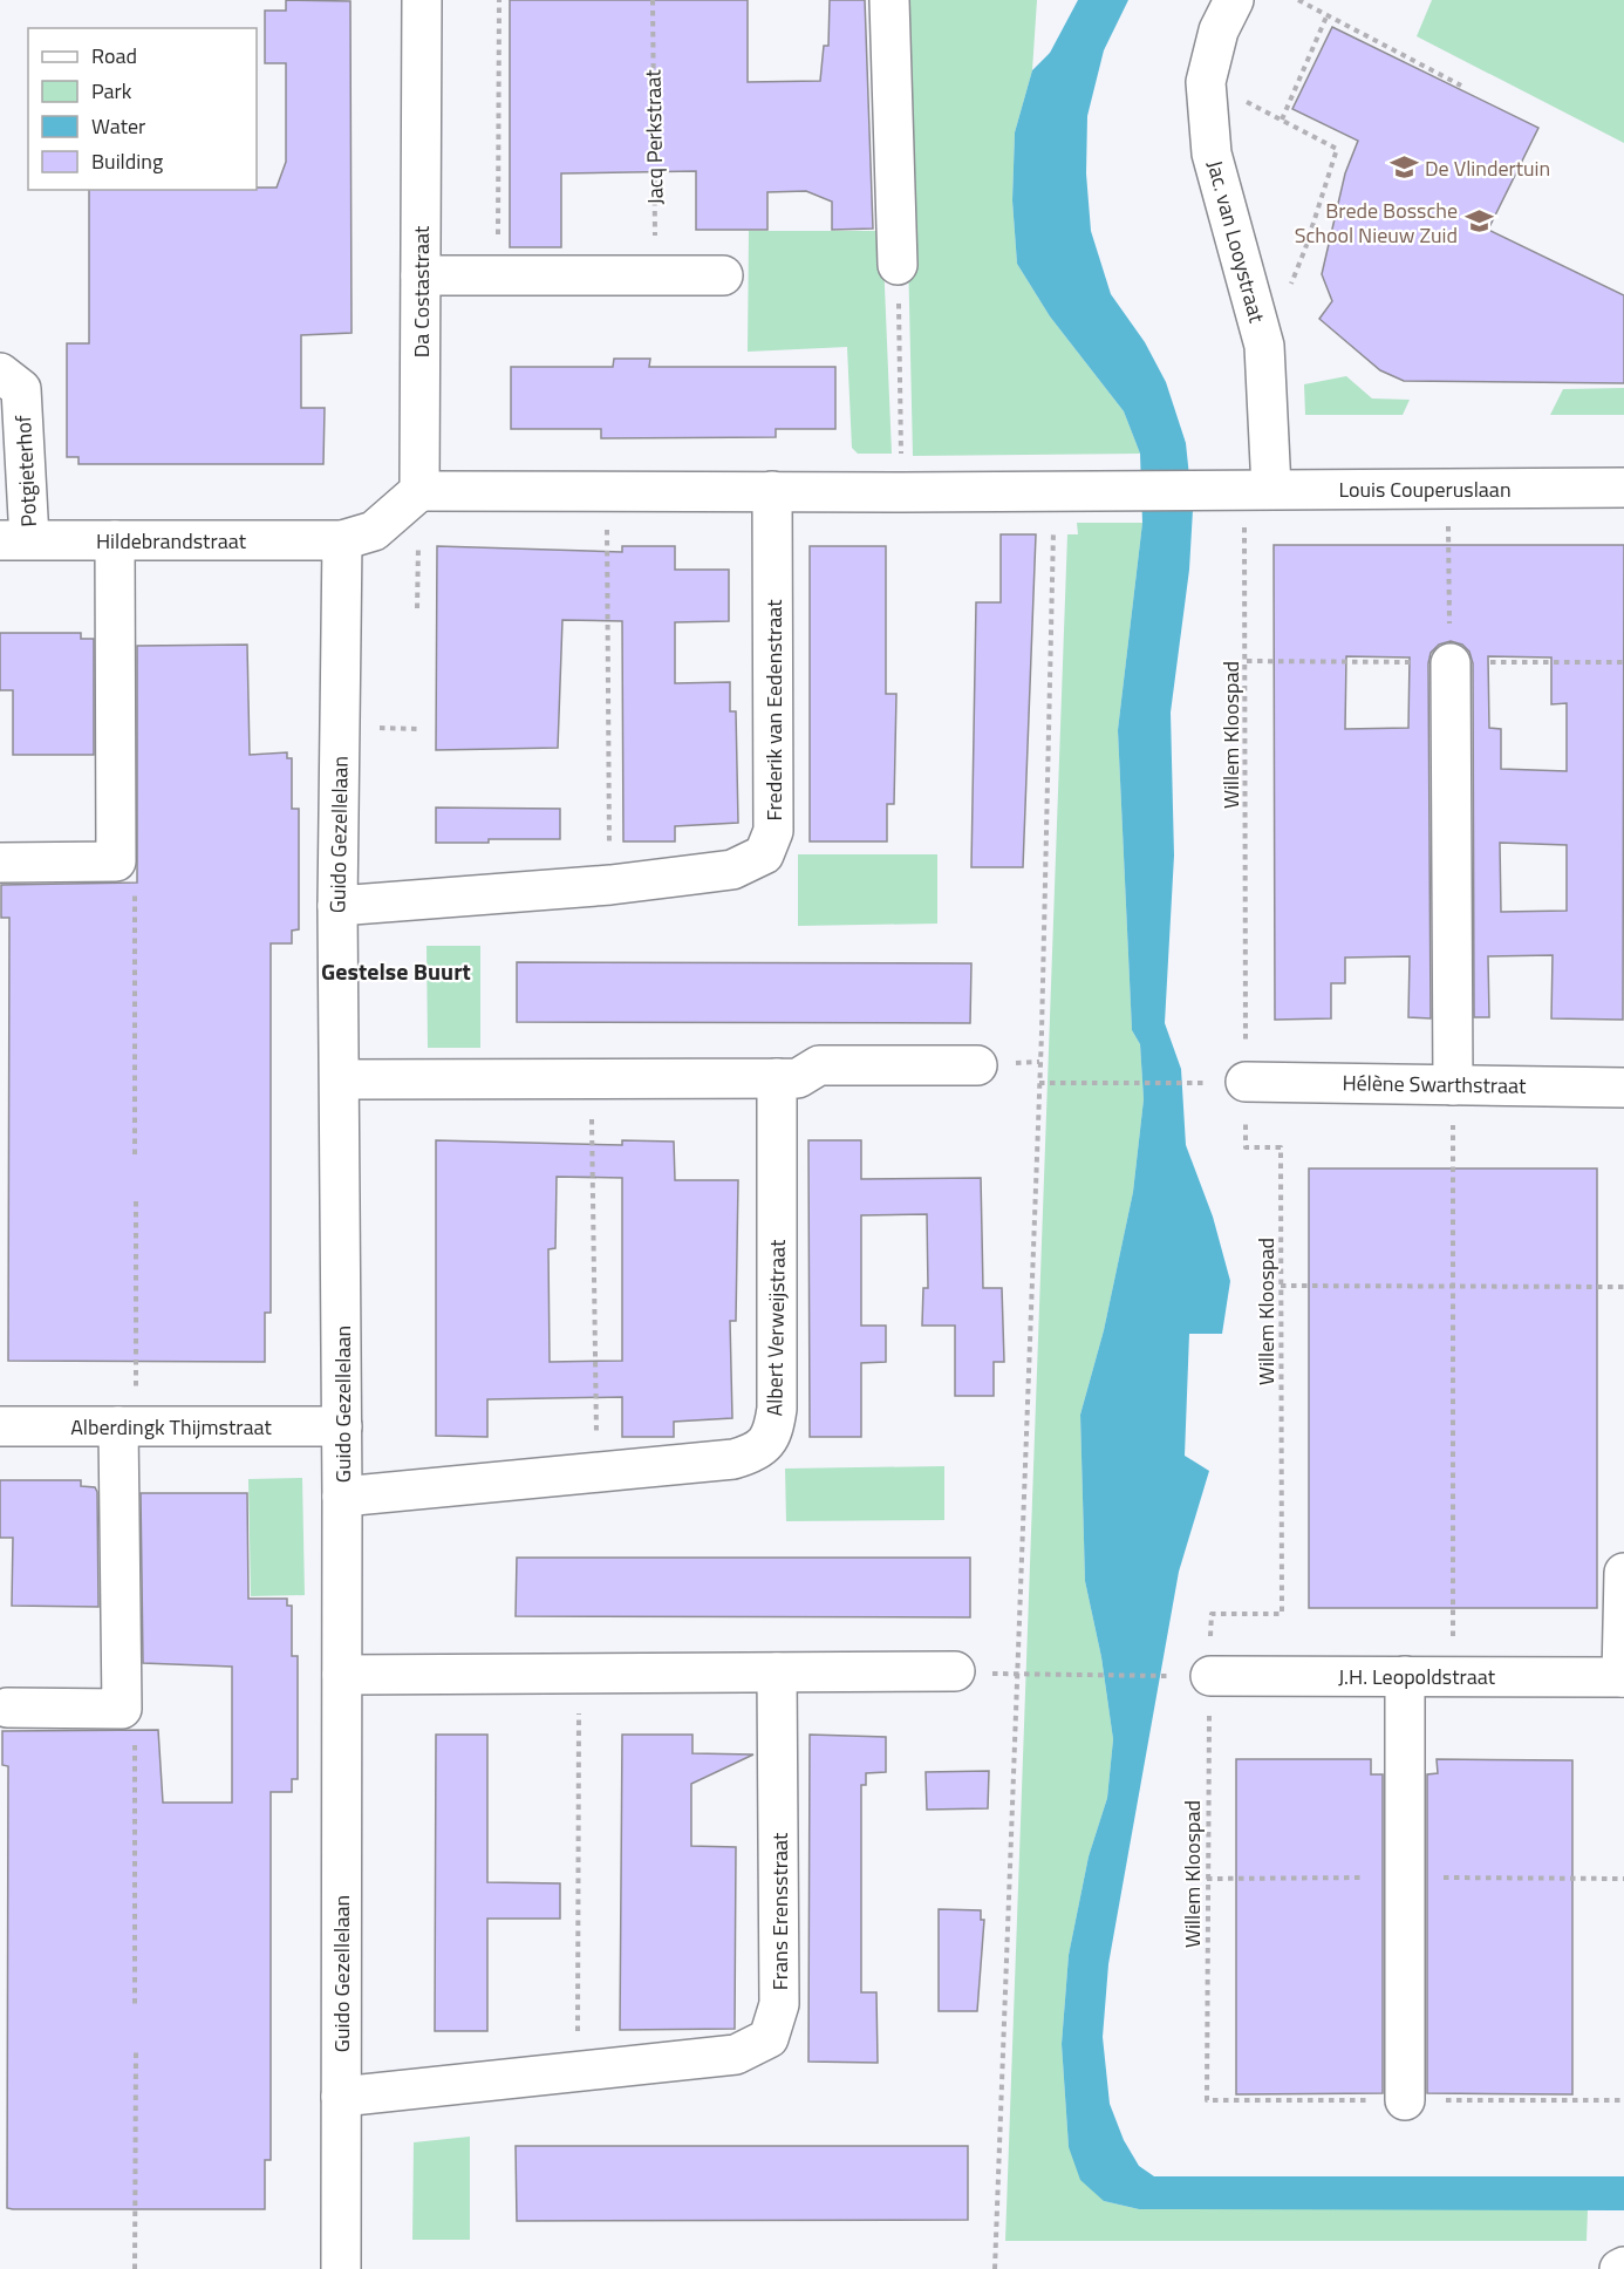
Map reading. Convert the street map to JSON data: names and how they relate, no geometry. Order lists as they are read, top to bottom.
{
  "streets": {
    "street": [
      "Jac. van Looystraat",
      "Da Costastraat",
      "Potgieterhof",
      "Louis Couperuslaan",
      "Hildebrandstraat",
      "Frederik van Eedenstraat",
      "Guido Gezellelaan",
      "Hélène Swarthstraat",
      "Albert Verweijstraat",
      "Alberdingk Thijmstraat",
      "J.H. Leopoldstraat",
      "Frans Erensstraat"
    ],
    "path": ["Jacq Perkstraat", "Willem Kloospad"]
  },
  "crossings": [
    ["Jac. van Looystraat", "Louis Couperuslaan"],
    ["Jac. van Looystraat", "Willem Kloospad"],
    ["Potgieterhof", "Hildebrandstraat"],
    ["Louis Couperuslaan", "Willem Kloospad"],
    ["Hildebrandstraat", "Guido Gezellelaan"],
    ["Frederik van Eedenstraat", "Guido Gezellelaan"],
    ["Willem Kloospad", "Hélène Swarthstraat"],
    ["Willem Kloospad", "J.H. Leopoldstraat"],
    ["Guido Gezellelaan", "Albert Verweijstraat"],
    ["Guido Gezellelaan", "Alberdingk Thijmstraat"],
    ["Guido Gezellelaan", "Frans Erensstraat"]
  ],
  "districts": ["Gestelse Buurt"],
  "places": {
    "school or university": ["De Vlindertuin", "Brede Bossche School Nieuw Zuid"]
  },
  "legend": [
    "Road",
    "Park",
    "Water",
    "Building"
  ]
}
